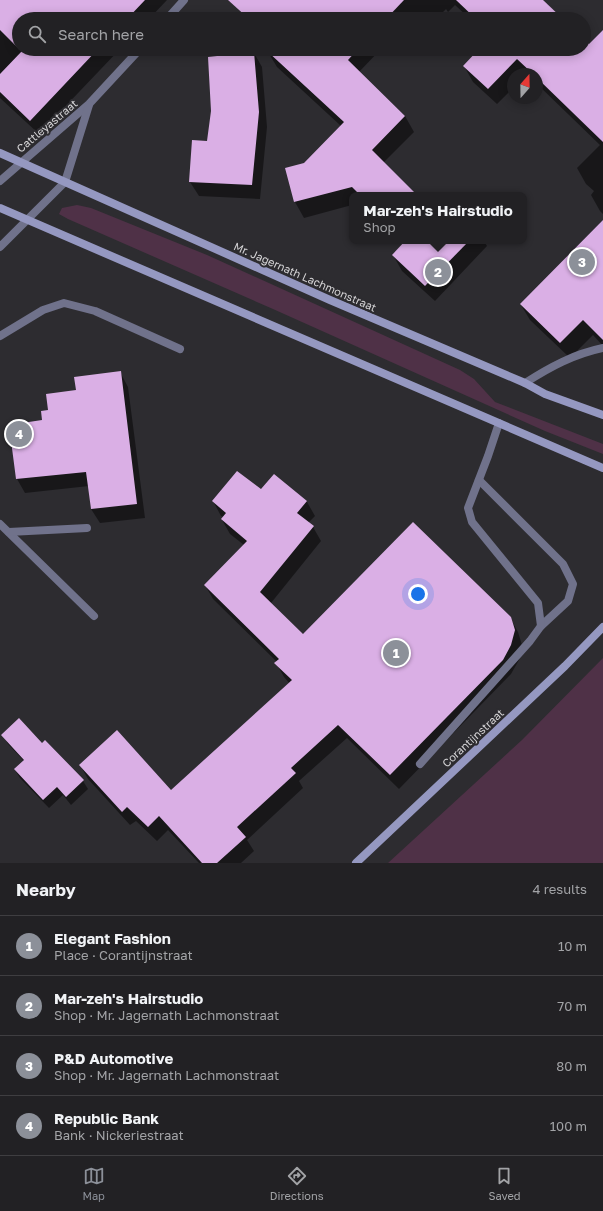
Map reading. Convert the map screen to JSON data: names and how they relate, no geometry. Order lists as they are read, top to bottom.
{
  "streets": {
    "main road": ["Mr. Jagernath Lachmonstraat", "Corantijnstraat"],
    "street": ["Cattleyastraat"]
  },
  "crossings": [
    ["Cattleyastraat", "Mr. Jagernath Lachmonstraat"]
  ],
  "north": "top",
  "page": {
    "search": "Search here",
    "popup": ["Mar-zeh's Hairstudio", "Shop"],
    "pins": [
      "3",
      "2",
      "4",
      "1"
    ],
    "heading": ["Nearby", "4 results"],
    "list": [
      {
        "mark": "1",
        "name": "Elegant Fashion",
        "note": "Place · Corantijnstraat",
        "value": "10 m"
      },
      {
        "mark": "2",
        "name": "Mar-zeh's Hairstudio",
        "note": "Shop · Mr. Jagernath Lachmonstraat",
        "value": "70 m"
      },
      {
        "mark": "3",
        "name": "P&D Automotive",
        "note": "Shop · Mr. Jagernath Lachmonstraat",
        "value": "80 m"
      },
      {
        "mark": "4",
        "name": "Republic Bank",
        "note": "Bank · Nickeriestraat",
        "value": "100 m"
      }
    ],
    "nav": ["Map", "Directions", "Saved"]
  }
}
